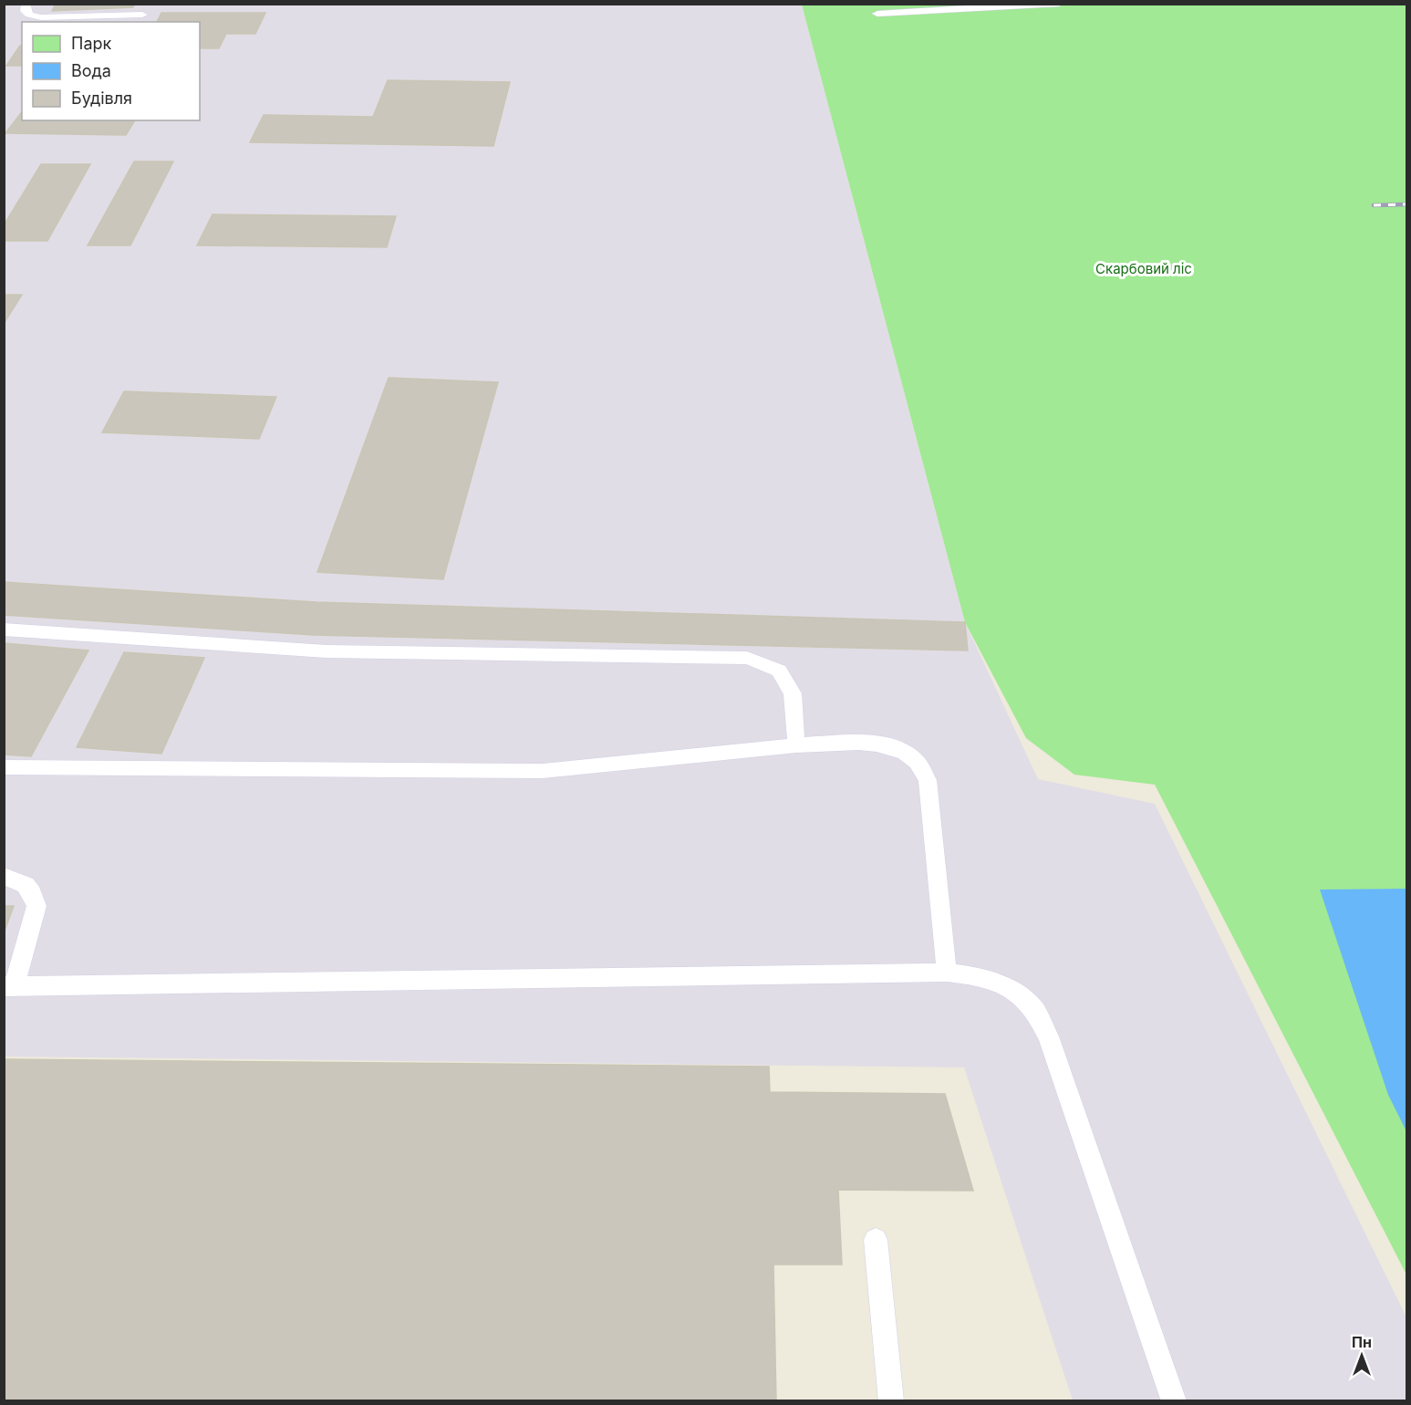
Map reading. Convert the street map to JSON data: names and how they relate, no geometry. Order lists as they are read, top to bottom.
{
  "parks": ["Скарбовий ліс"],
  "legend": ["Парк", "Вода", "Будівля"],
  "north": "top"
}
